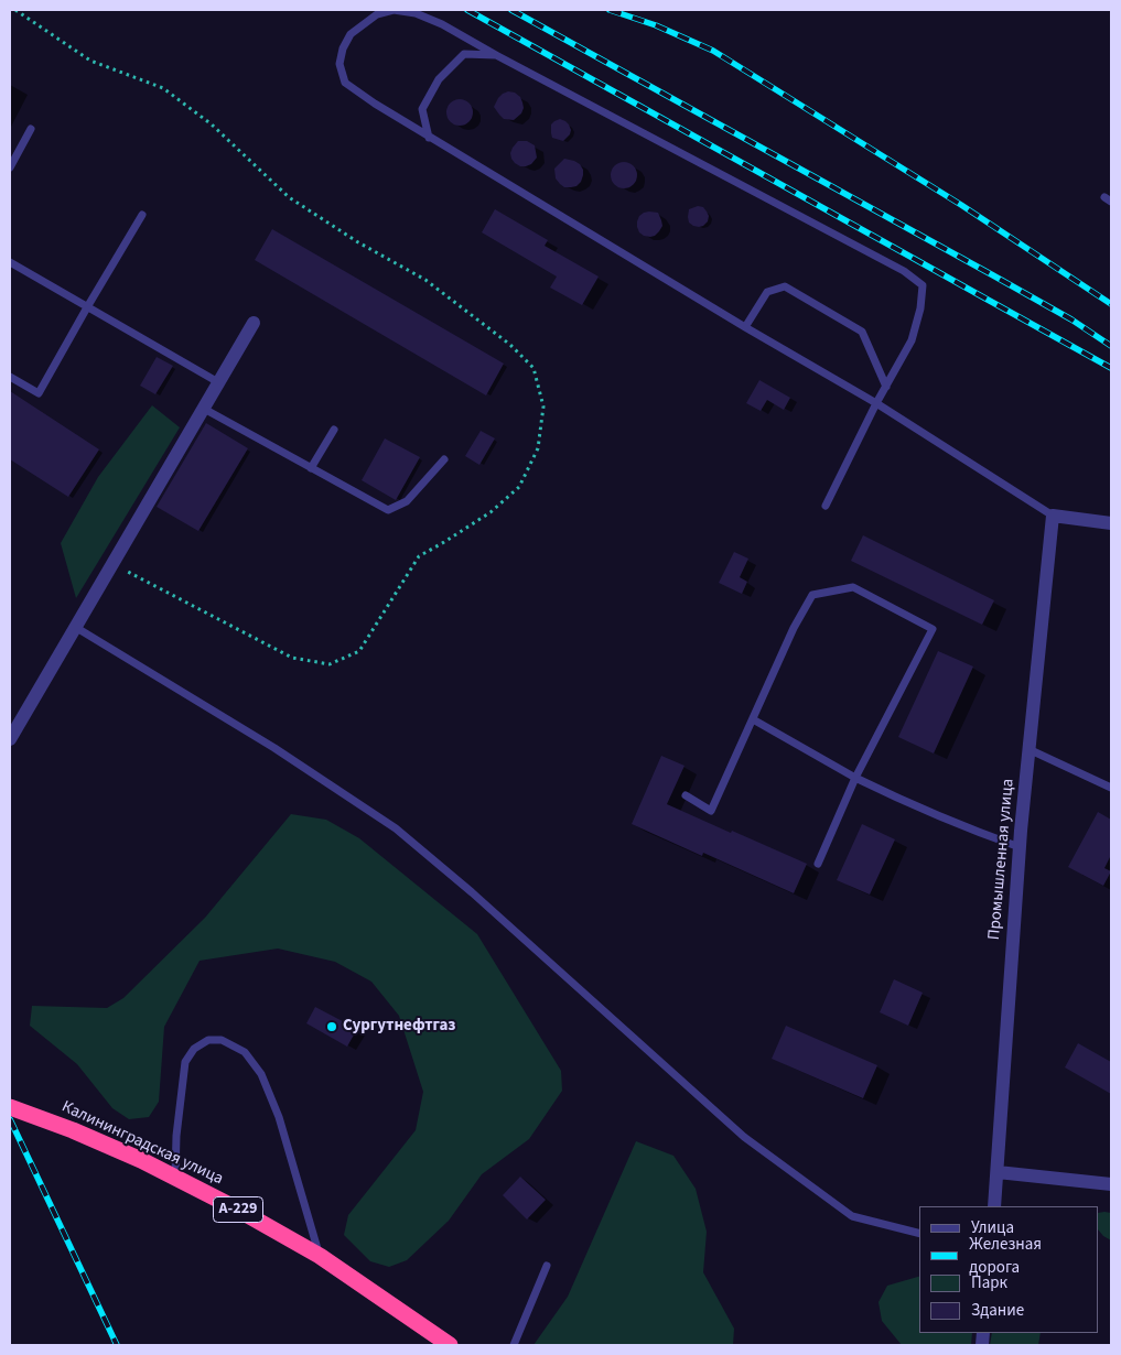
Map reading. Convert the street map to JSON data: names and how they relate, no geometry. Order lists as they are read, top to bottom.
{
  "streets": {
    "highway": ["Калининградская улица", "А-229"],
    "street": ["Промышленная улица"]
  },
  "places": ["Сургутнефтгаз"],
  "legend": [
    "Улица",
    "Железная дорога",
    "Парк",
    "Здание"
  ]
}
